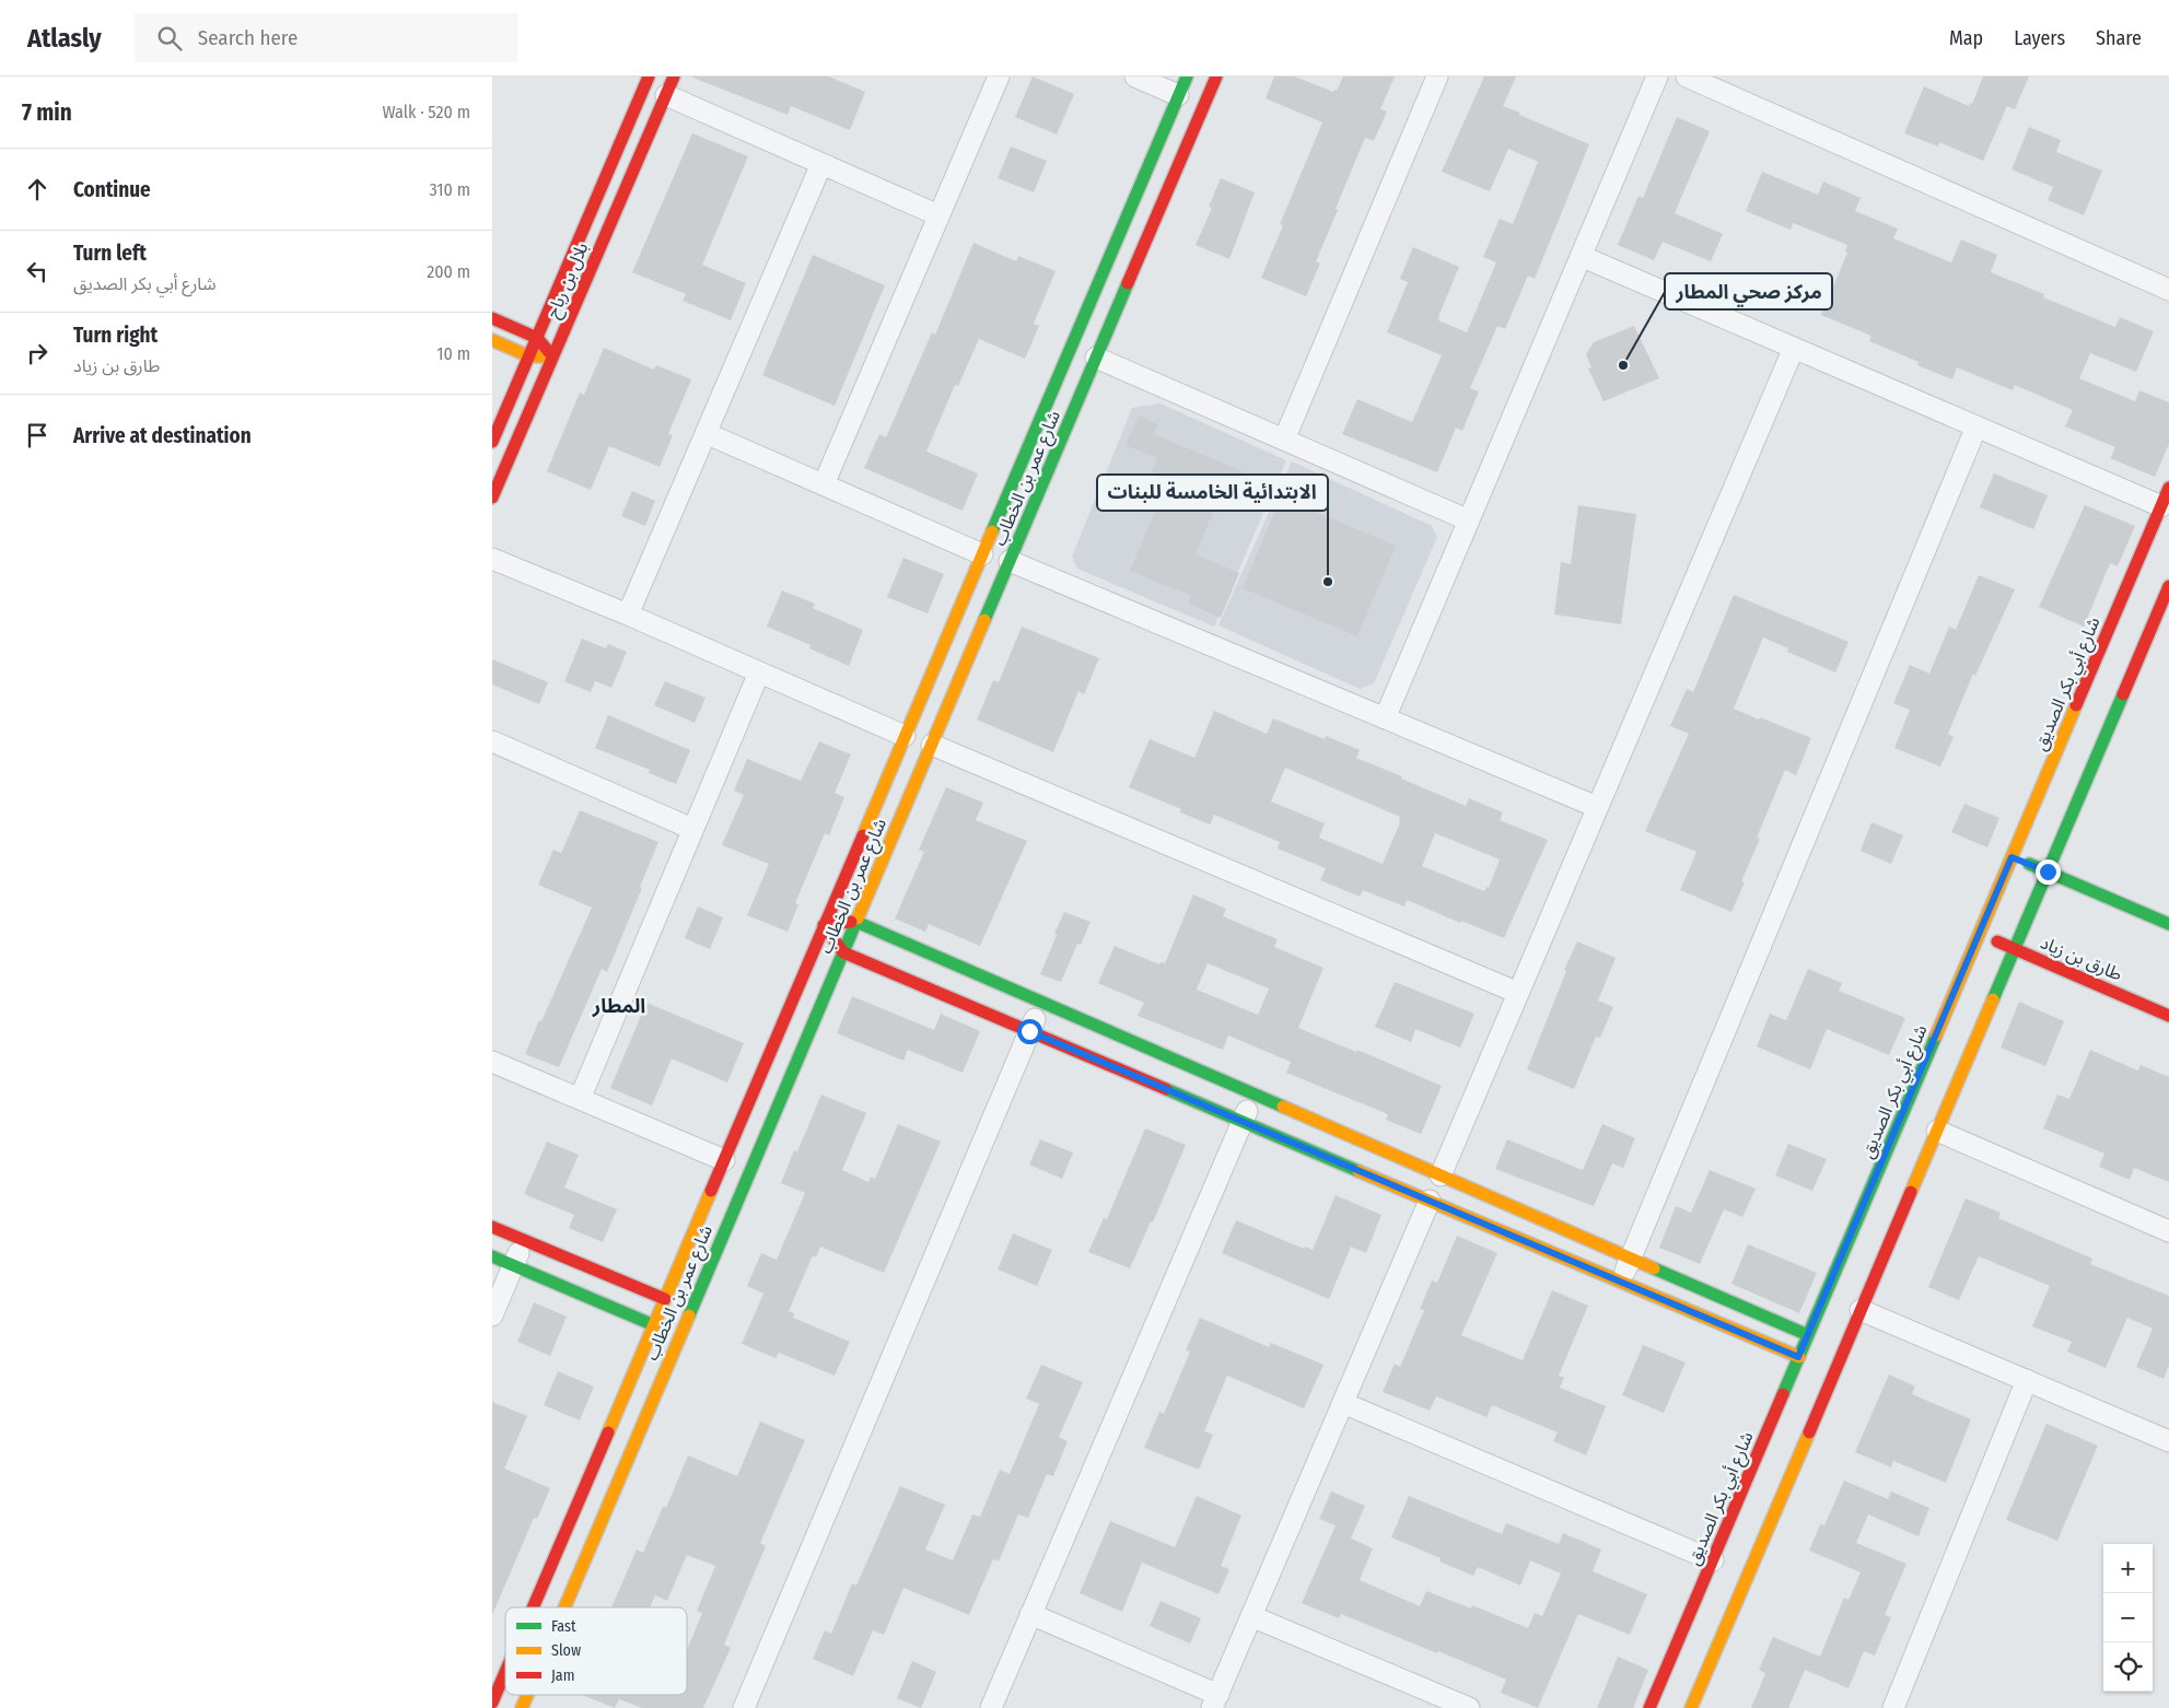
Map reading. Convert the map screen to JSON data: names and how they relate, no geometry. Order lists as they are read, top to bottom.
{
  "streets": {
    "street": [
      "بلال بن رباح",
      "شارع عمر بن الخطاب",
      "شارع أبي بكر الصديق",
      "طارق بن زياد"
    ]
  },
  "crossings": [
    ["شارع أبي بكر الصديق", "طارق بن زياد"]
  ],
  "districts": ["المطار"],
  "places": ["مركز صحي المطار", "الابتدائية الخامسة للبنات"],
  "legend": ["Fast", "Slow", "Jam"],
  "page": {
    "header": "Atlasly",
    "search": "Search here",
    "nav": ["Map", "Layers", "Share"],
    "heading": ["7 min", "Walk · 520 m"],
    "list": [
      ["Continue", "310 m"],
      ["Turn left", "شارع أبي بكر الصديق", "200 m"],
      ["Turn right", "طارق بن زياد", "10 m"],
      "Arrive at destination"
    ],
    "map_buttons": ["+", "−"]
  }
}
